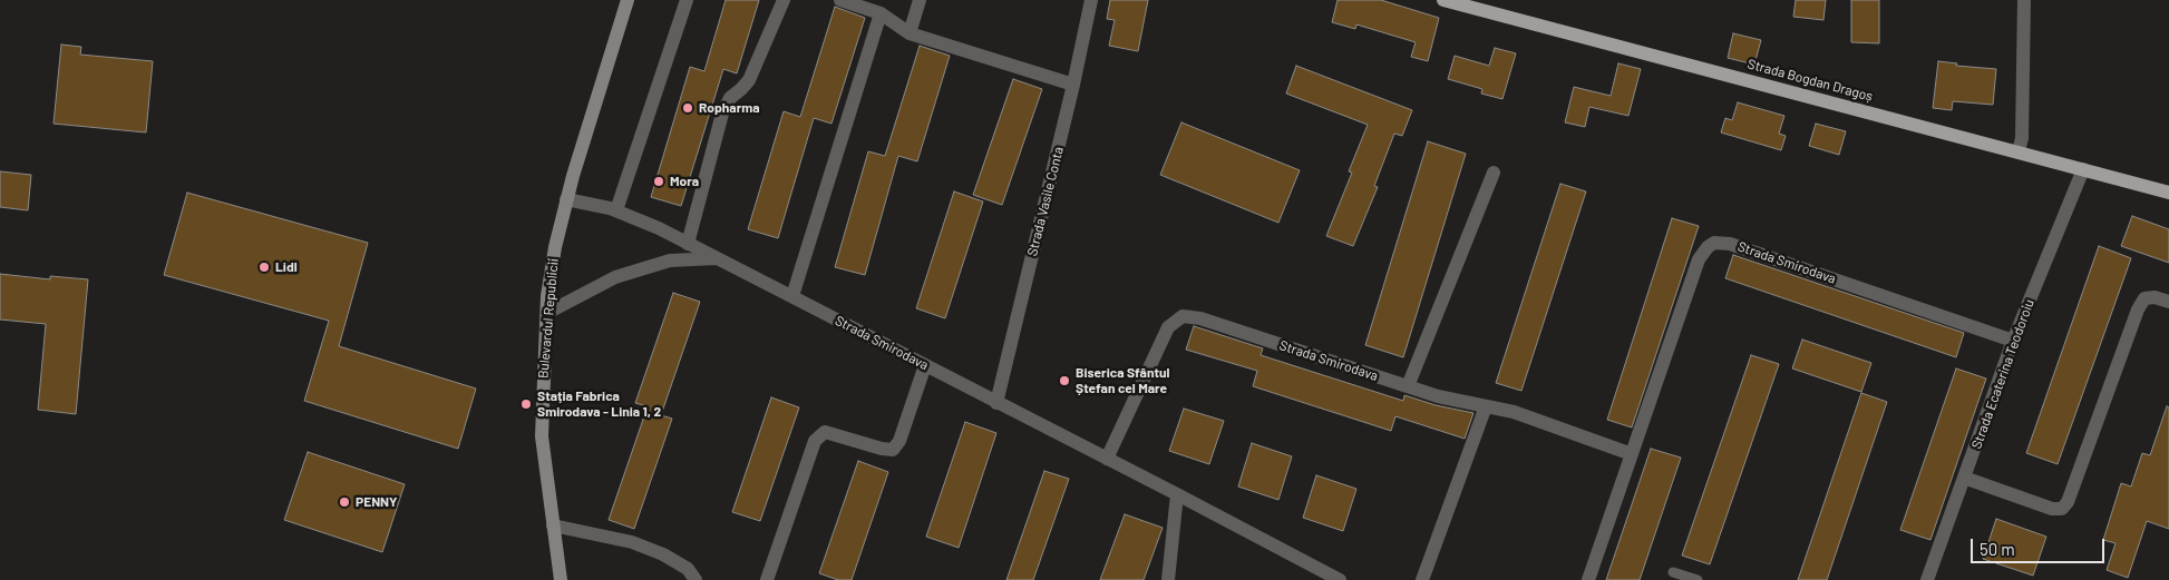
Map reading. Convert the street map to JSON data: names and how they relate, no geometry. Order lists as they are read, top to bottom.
{
  "streets": {
    "main road": ["Strada Bogdan Dragoș", "Bulevardul Republicii"],
    "street": ["Strada Vasile Conta", "Strada Smirodava", "Strada Ecaterina Teodoroiu"]
  },
  "crossings": [
    ["Strada Bogdan Dragoș", "Strada Ecaterina Teodoroiu"],
    ["Strada Vasile Conta", "Strada Smirodava"],
    ["Strada Smirodava", "Bulevardul Republicii"],
    ["Strada Smirodava", "Strada Ecaterina Teodoroiu"]
  ],
  "places": [
    "Ropharma",
    "Mora",
    "Lidl",
    "Biserica Sfântul Ștefan cel Mare",
    "Stația Fabrica Smirodava - Linia 1, 2",
    "PENNY"
  ],
  "scale_bar": "50 m"
}
